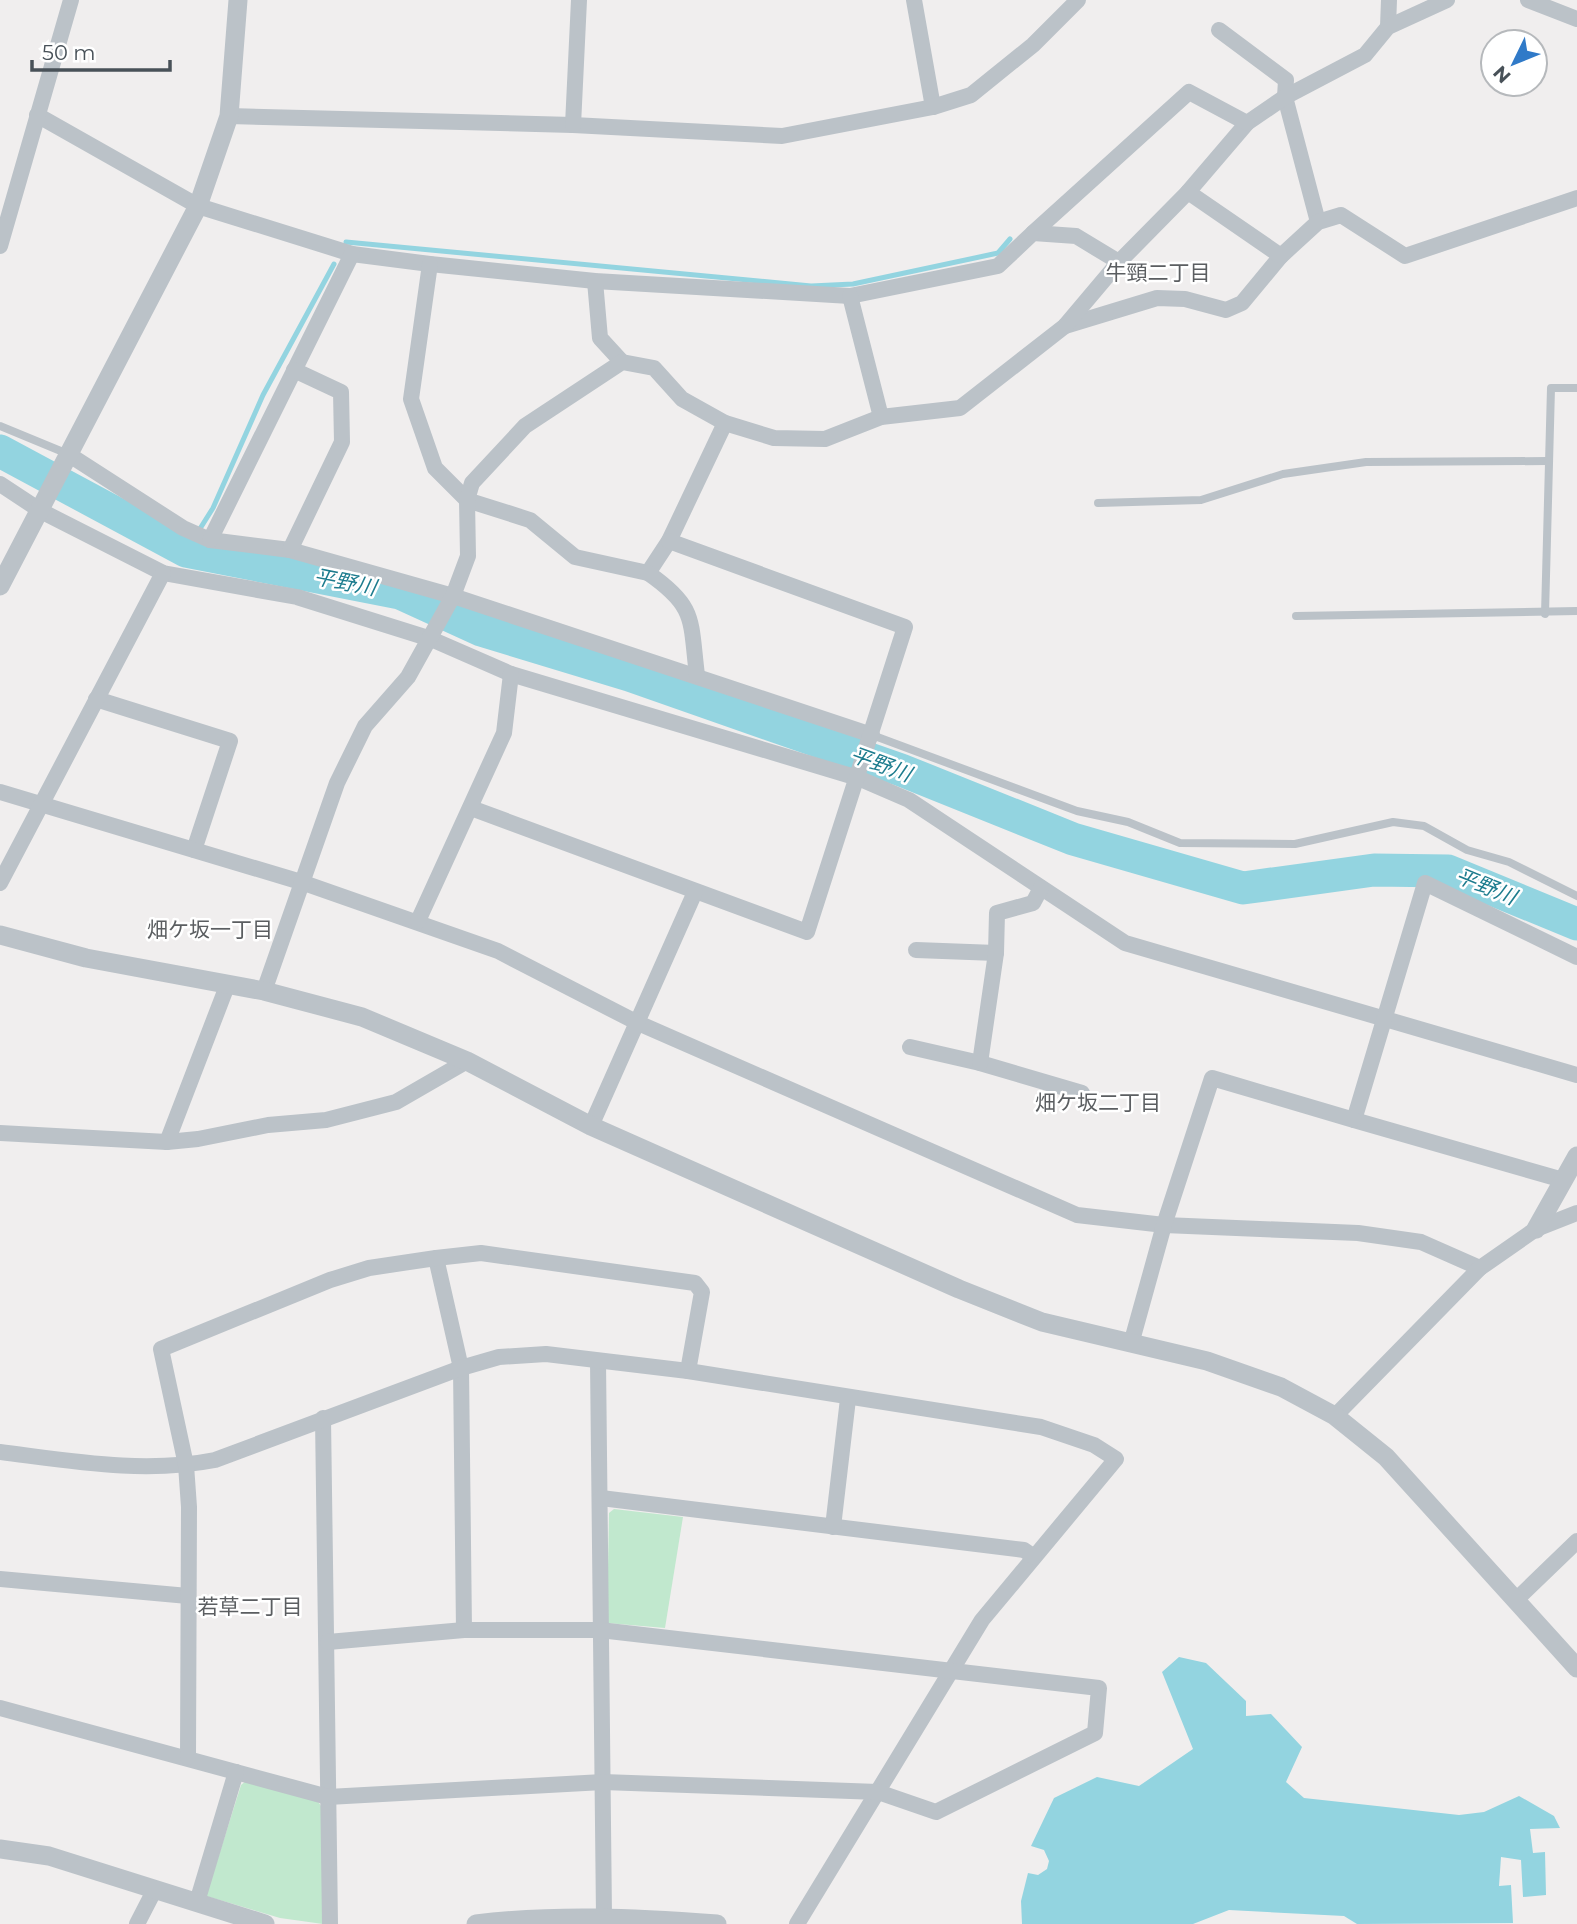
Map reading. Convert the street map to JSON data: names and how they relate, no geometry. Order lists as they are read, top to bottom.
{
  "districts": [
    "牛頸二丁目",
    "畑ケ坂一丁目",
    "畑ケ坂二丁目",
    "若草二丁目"
  ],
  "water": ["平野川"],
  "scale_bar": "50 m",
  "north": "bottom left"
}
